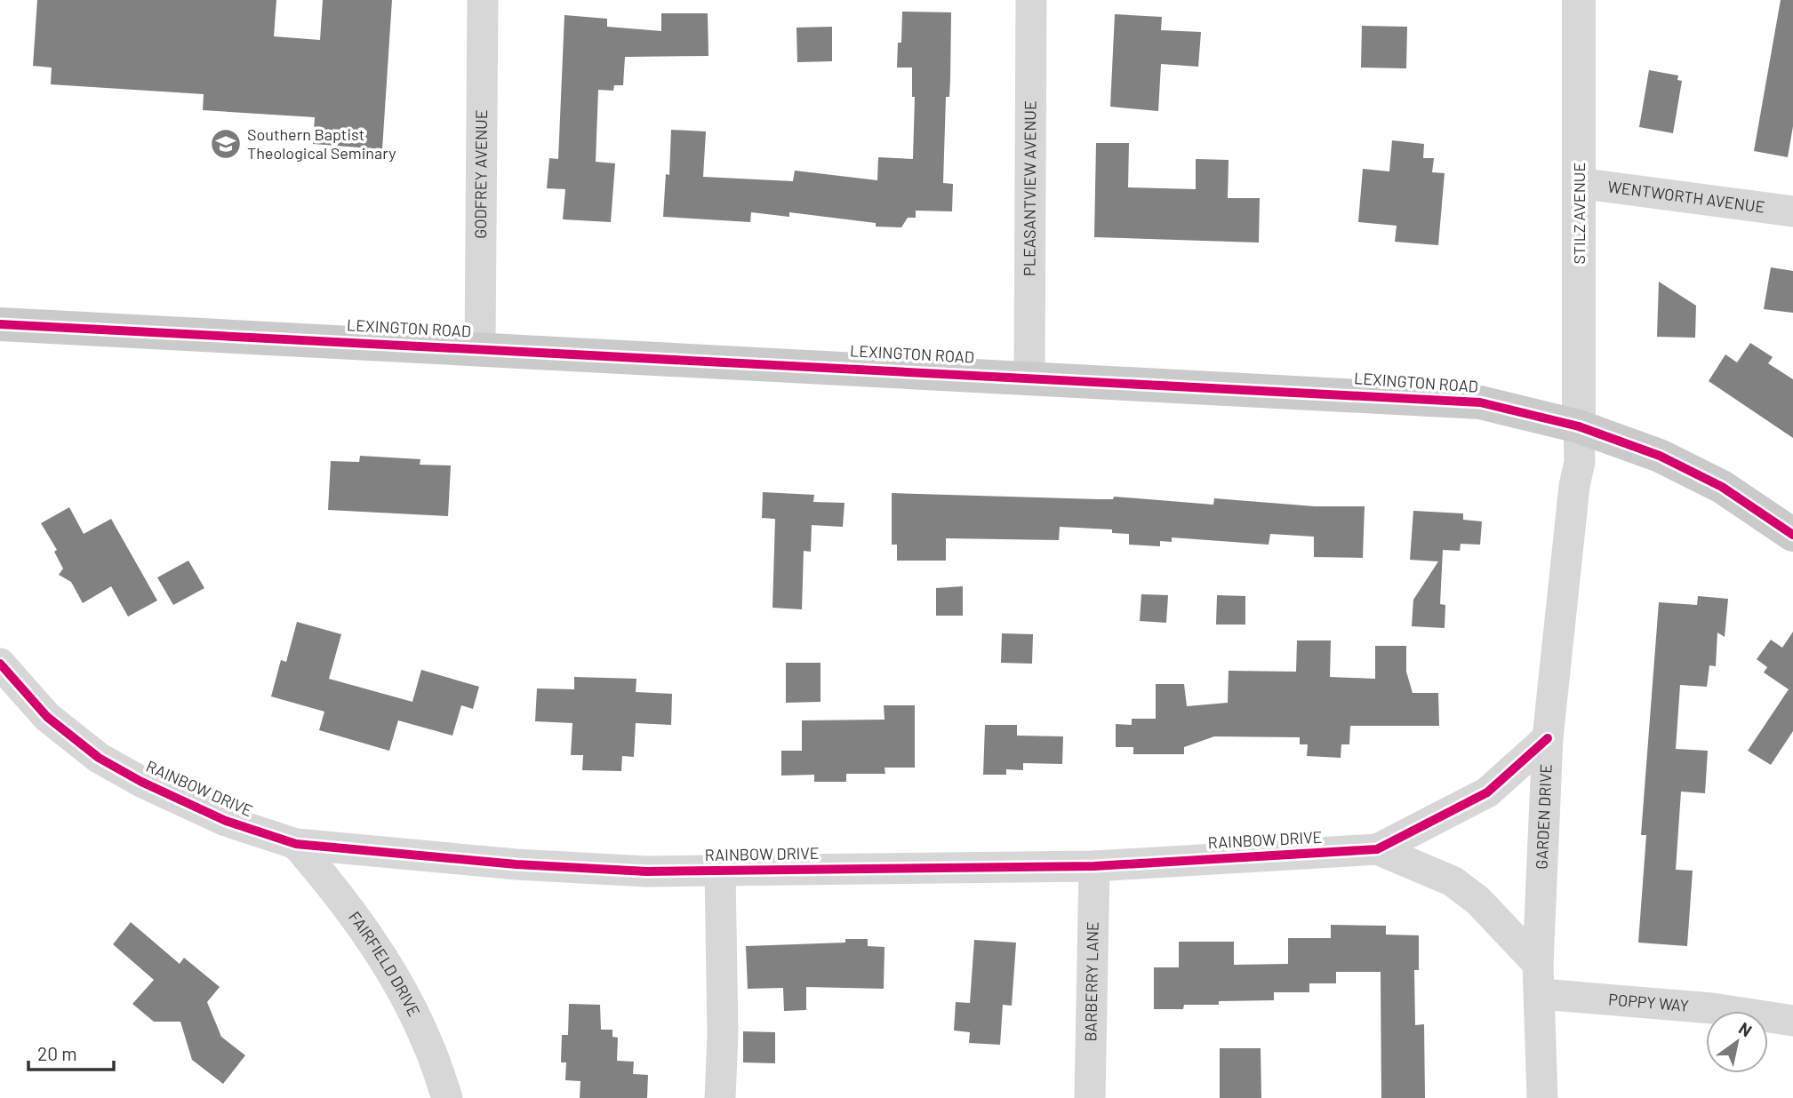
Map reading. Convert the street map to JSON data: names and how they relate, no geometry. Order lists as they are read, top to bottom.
{
  "streets": {
    "main road": ["LEXINGTON ROAD"],
    "street": [
      "GODFREY AVENUE",
      "PLEASANTVIEW AVENUE",
      "WENTWORTH AVENUE",
      "STILZ AVENUE",
      "RAINBOW DRIVE",
      "GARDEN DRIVE",
      "FAIRFIELD DRIVE",
      "BARBERRY LANE",
      "POPPY WAY"
    ]
  },
  "crossings": [
    ["GODFREY AVENUE", "LEXINGTON ROAD"],
    ["PLEASANTVIEW AVENUE", "LEXINGTON ROAD"],
    ["WENTWORTH AVENUE", "STILZ AVENUE"],
    ["STILZ AVENUE", "LEXINGTON ROAD"],
    ["STILZ AVENUE", "GARDEN DRIVE"],
    ["LEXINGTON ROAD", "GARDEN DRIVE"],
    ["RAINBOW DRIVE", "GARDEN DRIVE"],
    ["RAINBOW DRIVE", "FAIRFIELD DRIVE"],
    ["RAINBOW DRIVE", "BARBERRY LANE"],
    ["RAINBOW DRIVE", "POPPY WAY"],
    ["GARDEN DRIVE", "POPPY WAY"]
  ],
  "places": {
    "school or university": ["Southern Baptist Theological Seminary"]
  },
  "scale_bar": "20 m",
  "north": "top right"
}
